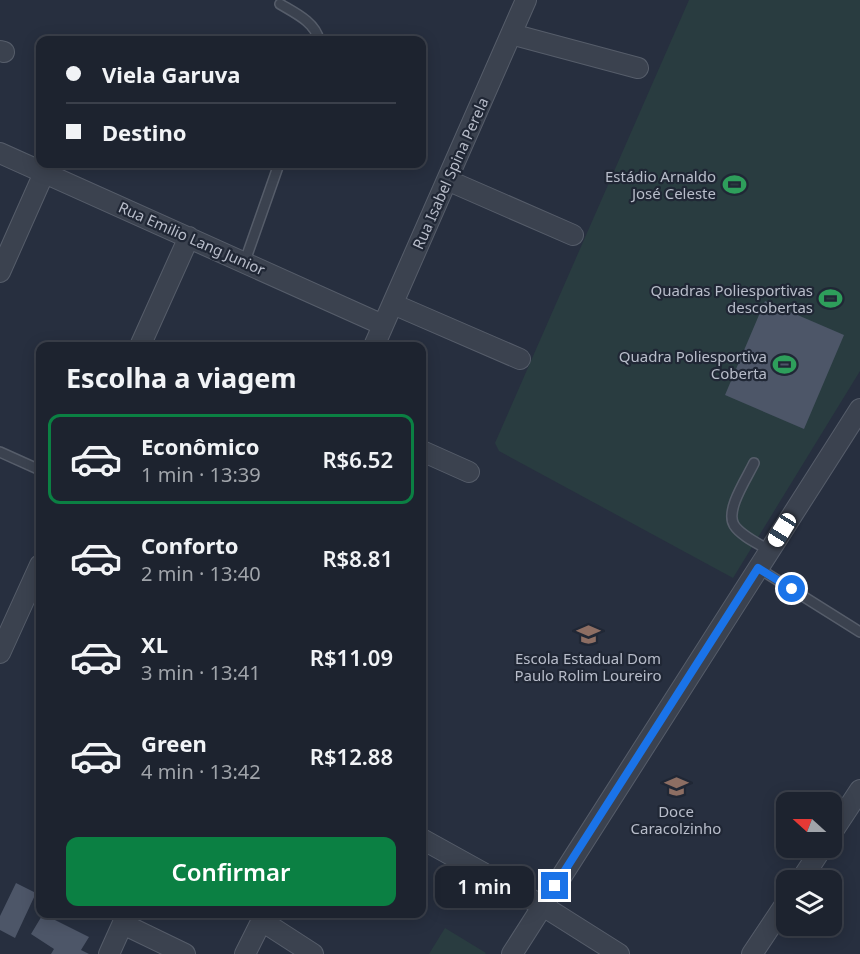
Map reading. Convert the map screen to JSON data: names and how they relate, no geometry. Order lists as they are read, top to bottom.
{
  "streets": {
    "street": ["Rua Isabel Spina Perela", "Rua Emilio Lang Junior"]
  },
  "crossings": [
    ["Rua Isabel Spina Perela", "Rua Emilio Lang Junior"]
  ],
  "places": {
    "sports": ["Estádio Arnaldo José Celeste", "Quadras Poliesportivas descobertas", "Quadra Poliesportiva Coberta"],
    "school or university": ["Escola Estadual Dom Paulo Rolim Loureiro", "Doce Caracolzinho"]
  },
  "north": "left",
  "page": {
    "banner": ["Viela Garuva", "Destino"],
    "heading": "Escolha a viagem",
    "list": [
      {
        "name": "Econômico",
        "note": "1 min · 13:39",
        "value": "R$6.52"
      },
      {
        "name": "Conforto",
        "note": "2 min · 13:40",
        "value": "R$8.81"
      },
      {
        "name": "XL",
        "note": "3 min · 13:41",
        "value": "R$11.09"
      },
      {
        "name": "Green",
        "note": "4 min · 13:42",
        "value": "R$12.88"
      }
    ],
    "buttons": "Confirmar",
    "bubble": "1 min"
  }
}
